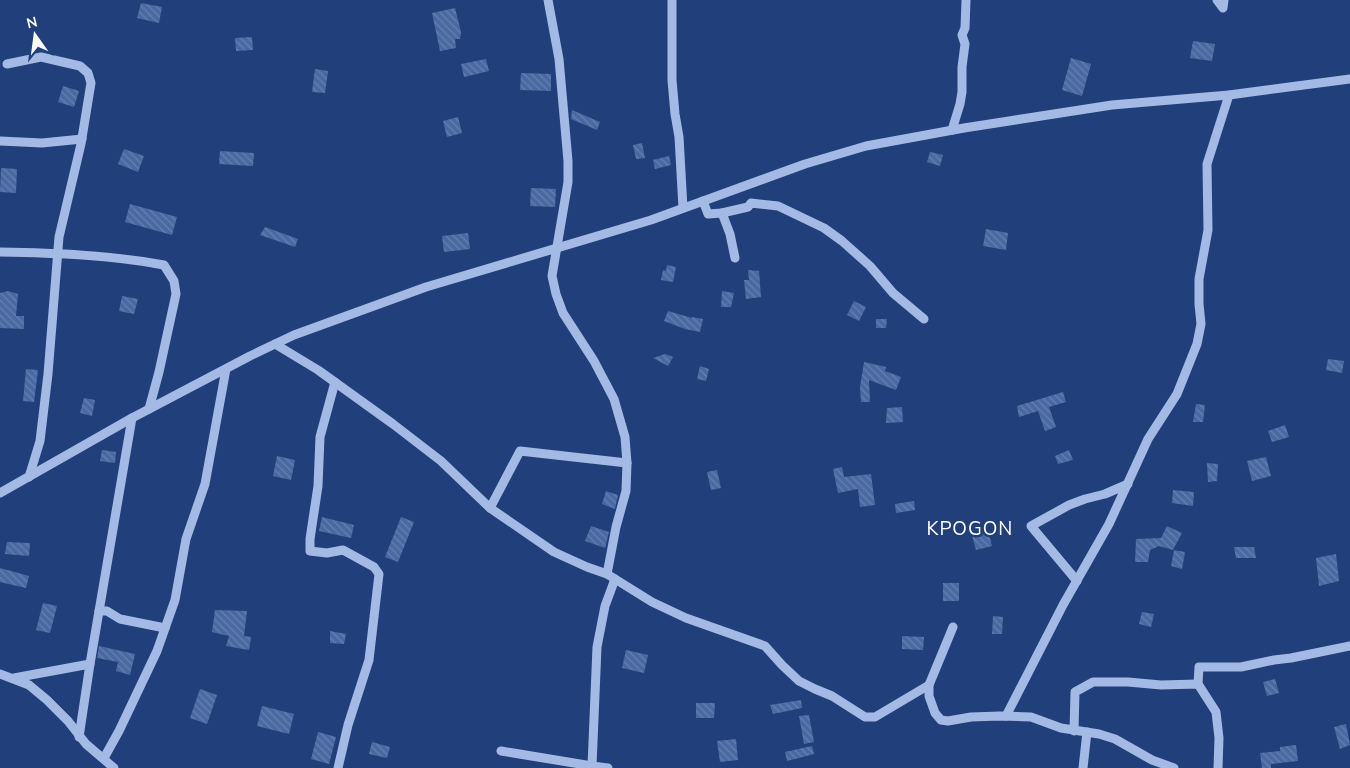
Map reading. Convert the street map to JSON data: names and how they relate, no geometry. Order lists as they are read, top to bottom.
{
  "districts": ["KPOGON"],
  "north": "top"
}
